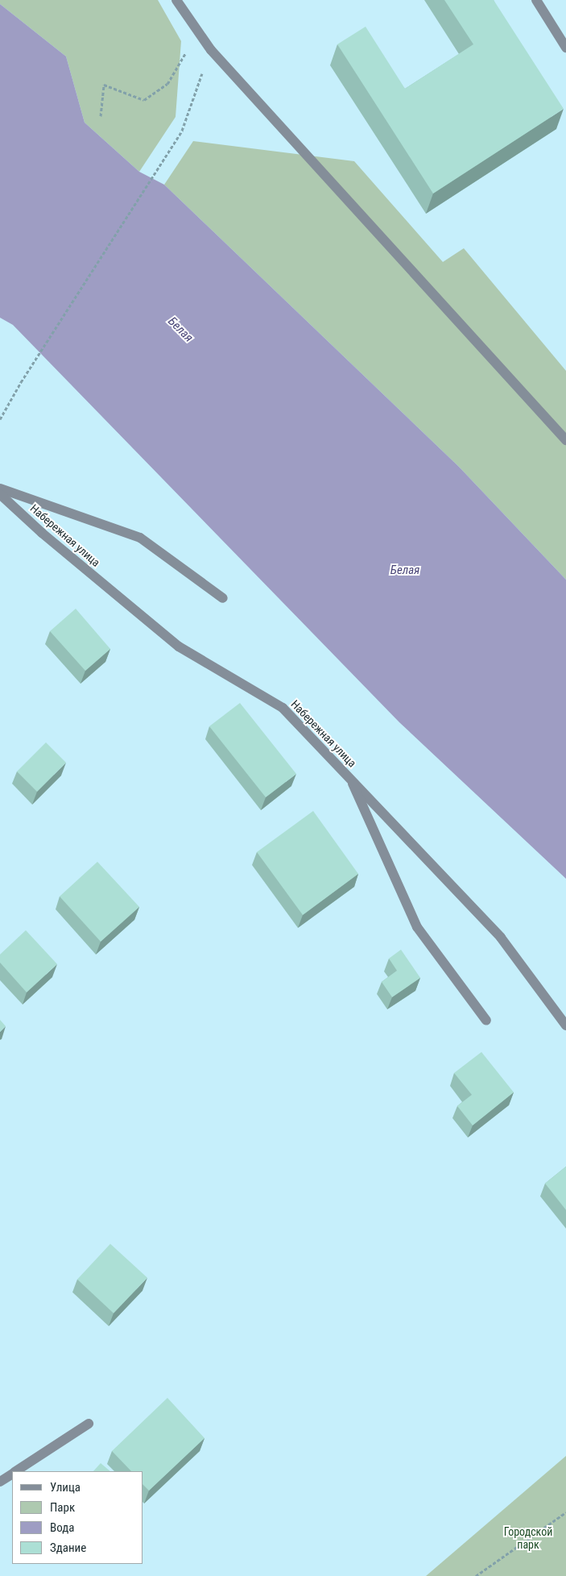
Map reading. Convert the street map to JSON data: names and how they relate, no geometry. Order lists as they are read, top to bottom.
{
  "streets": {
    "street": ["Набережная улица"]
  },
  "water": ["Белая"],
  "parks": ["Городской парк"],
  "legend": [
    "Улица",
    "Парк",
    "Вода",
    "Здание"
  ]
}
